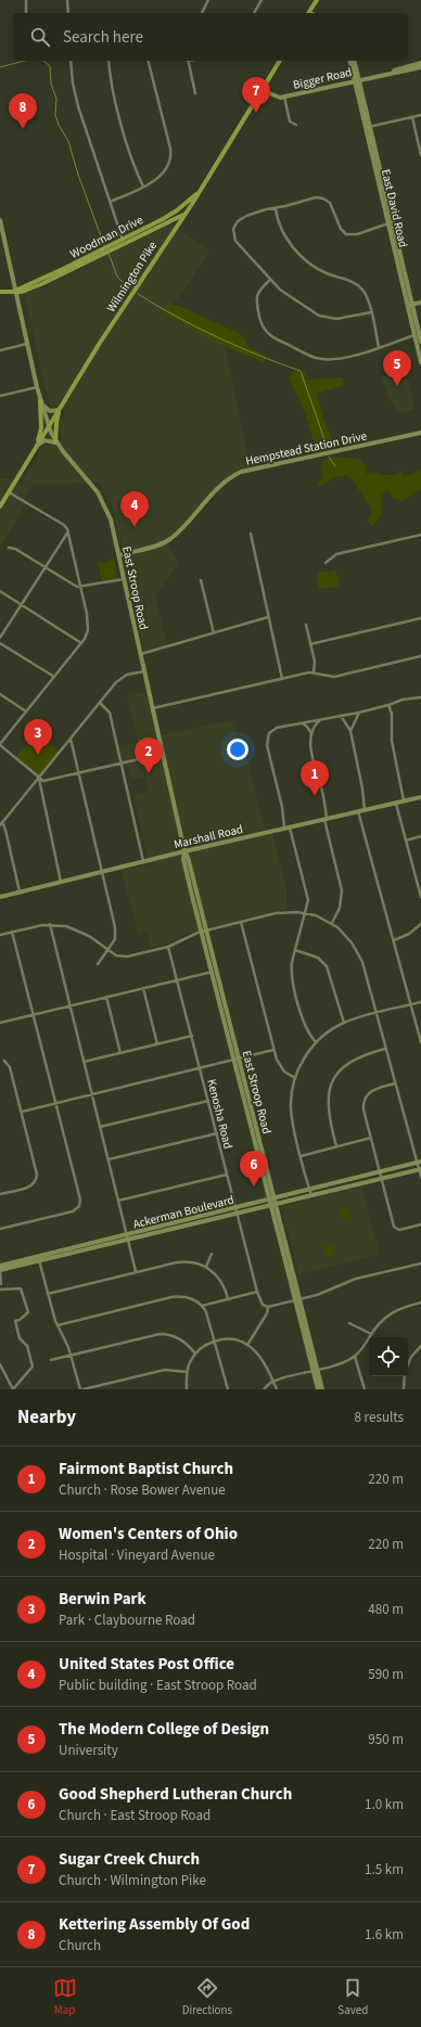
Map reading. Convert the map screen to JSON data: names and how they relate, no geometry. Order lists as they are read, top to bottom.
{
  "streets": {
    "main road": ["Woodman Drive", "Wilmington Pike"],
    "street": [
      "Bigger Road",
      "East David Road",
      "Hempstead Station Drive",
      "East Stroop Road",
      "Marshall Road",
      "Kenosha Road",
      "Ackerman Boulevard"
    ]
  },
  "crossings": [
    ["Bigger Road", "East David Road"],
    ["Bigger Road", "Wilmington Pike"],
    ["Woodman Drive", "Wilmington Pike"],
    ["Woodman Drive", "East Stroop Road"],
    ["Wilmington Pike", "East Stroop Road"],
    ["Hempstead Station Drive", "East Stroop Road"],
    ["East Stroop Road", "Marshall Road"],
    ["East Stroop Road", "Ackerman Boulevard"],
    ["Kenosha Road", "Ackerman Boulevard"]
  ],
  "page": {
    "search": "Search here",
    "pins": [
      "7",
      "8",
      "5",
      "4",
      "3",
      "2",
      "1",
      "6"
    ],
    "heading": ["Nearby", "8 results"],
    "list": [
      {
        "mark": "1",
        "name": "Fairmont Baptist Church",
        "note": "Church · Rose Bower Avenue",
        "value": "220 m"
      },
      {
        "mark": "2",
        "name": "Women's Centers of Ohio",
        "note": "Hospital · Vineyard Avenue",
        "value": "220 m"
      },
      {
        "mark": "3",
        "name": "Berwin Park",
        "note": "Park · Claybourne Road",
        "value": "480 m"
      },
      {
        "mark": "4",
        "name": "United States Post Office",
        "note": "Public building · East Stroop Road",
        "value": "590 m"
      },
      {
        "mark": "5",
        "name": "The Modern College of Design",
        "note": "University",
        "value": "950 m"
      },
      {
        "mark": "6",
        "name": "Good Shepherd Lutheran Church",
        "note": "Church · East Stroop Road",
        "value": "1.0 km"
      },
      {
        "mark": "7",
        "name": "Sugar Creek Church",
        "note": "Church · Wilmington Pike",
        "value": "1.5 km"
      },
      {
        "mark": "8",
        "name": "Kettering Assembly Of God",
        "note": "Church",
        "value": "1.6 km"
      }
    ],
    "nav": ["Map", "Directions", "Saved"]
  }
}
